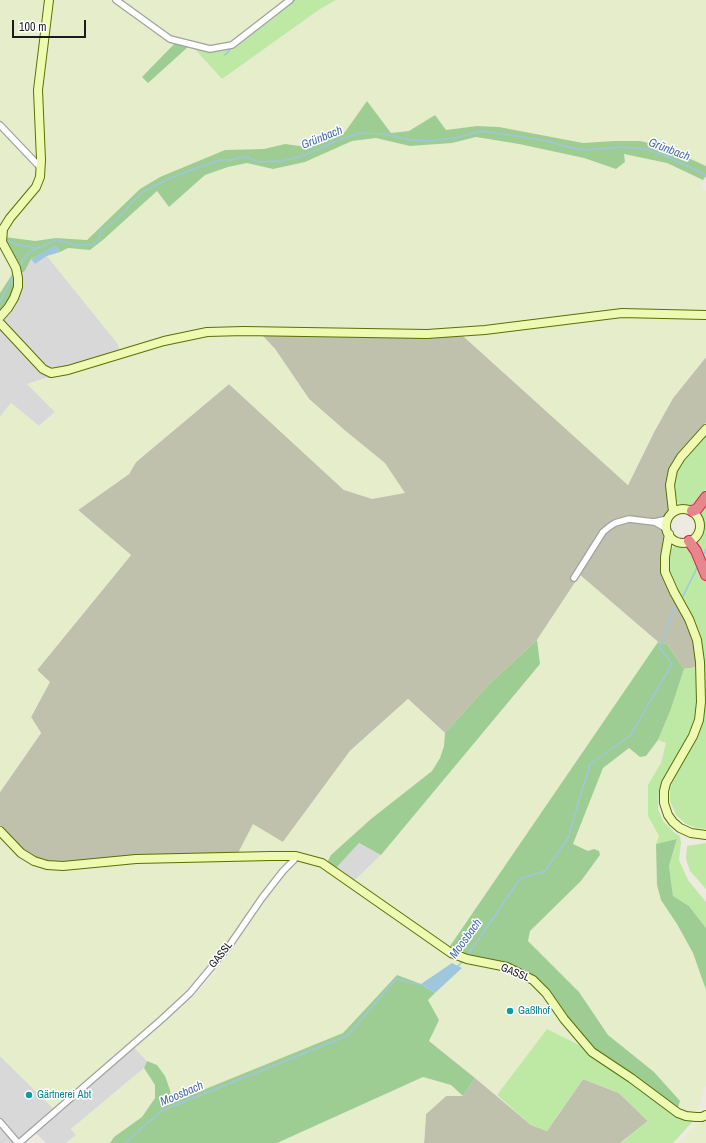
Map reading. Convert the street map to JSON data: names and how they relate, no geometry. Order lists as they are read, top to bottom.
{
  "streets": {
    "street": ["GASSL"]
  },
  "water": ["Grünbach", "Moosbach"],
  "places": ["Gaßlhof", "Gärtnerei Abt"],
  "scale_bar": "100 m"
}
